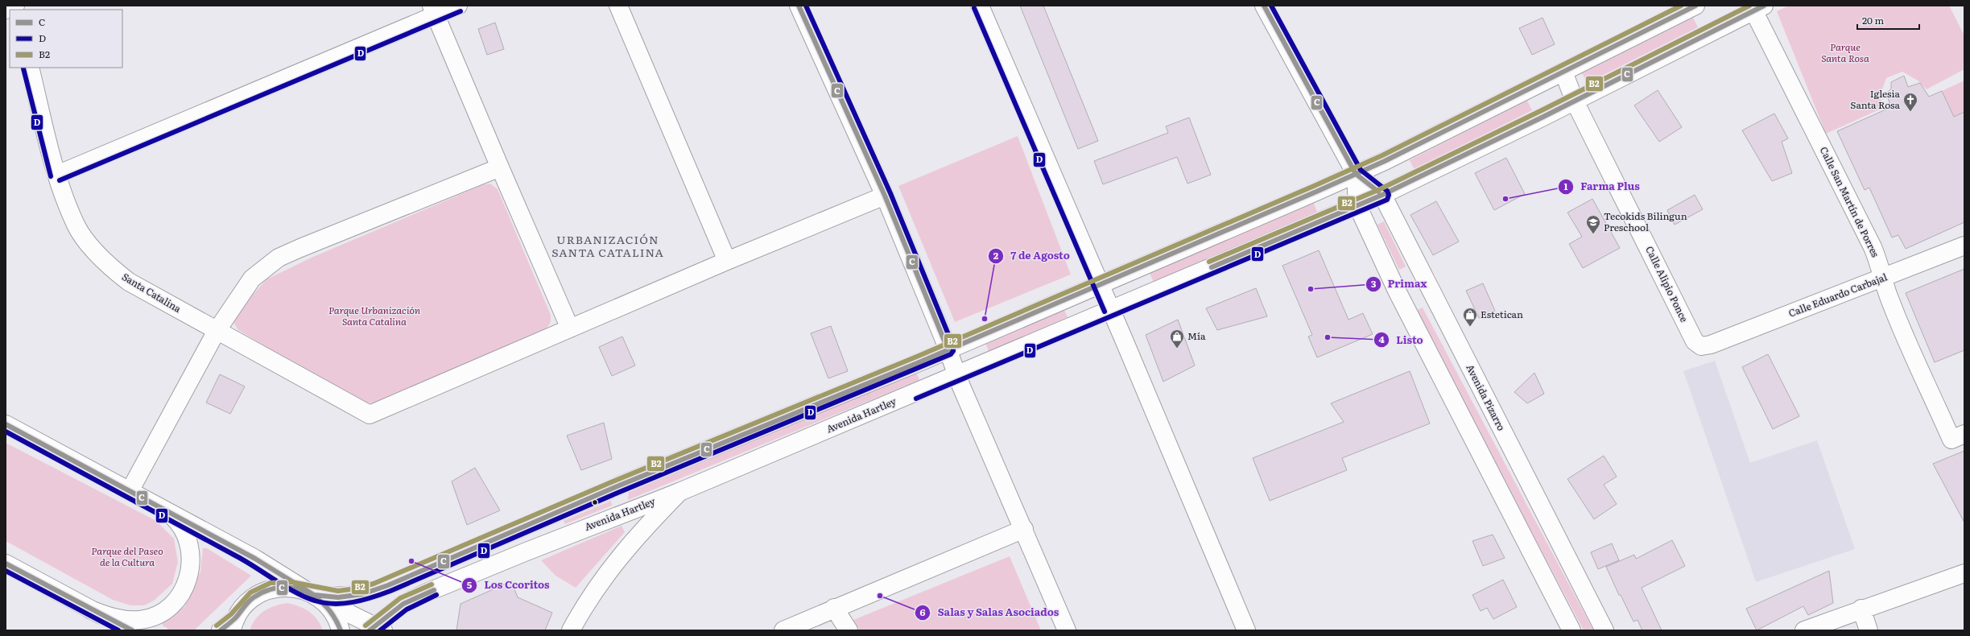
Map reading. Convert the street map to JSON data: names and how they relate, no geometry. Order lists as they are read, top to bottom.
{
  "streets": {
    "main road": [
      "Calle San Martín de Porres",
      "Calle Alipio Ponce",
      "Santa Catalina",
      "Calle Eduardo Carbajal",
      "Avenida Pizarro",
      "Avenida Hartley"
    ]
  },
  "crossings": [
    ["Calle San Martín de Porres", "Calle Eduardo Carbajal"],
    ["Calle San Martín de Porres", "Avenida Hartley"],
    ["Calle Alipio Ponce", "Calle Eduardo Carbajal"],
    ["Calle Alipio Ponce", "Avenida Hartley"],
    ["Avenida Pizarro", "Avenida Hartley"]
  ],
  "districts": ["URBANIZACIÓN SANTA CATALINA"],
  "parks": ["Parque Santa Rosa", "Parque Urbanización Santa Catalina", "Parque del Paseo de la Cultura"],
  "places": {
    "church": ["Iglesia Santa Rosa"],
    "other": [
      "Farma Plus",
      "Primax",
      "7 de Agosto",
      "Listo",
      "Los Ccoritos",
      "Salas y Salas Asociados"
    ],
    "school or university": ["Tecokids Bilingun Preschool"],
    "shop": ["Estetican", "Mía"]
  },
  "lines": ["transit line C", "transit line D", "transit line B2"],
  "legend": ["C", "D", "B2"],
  "scale_bar": "20 m"
}
